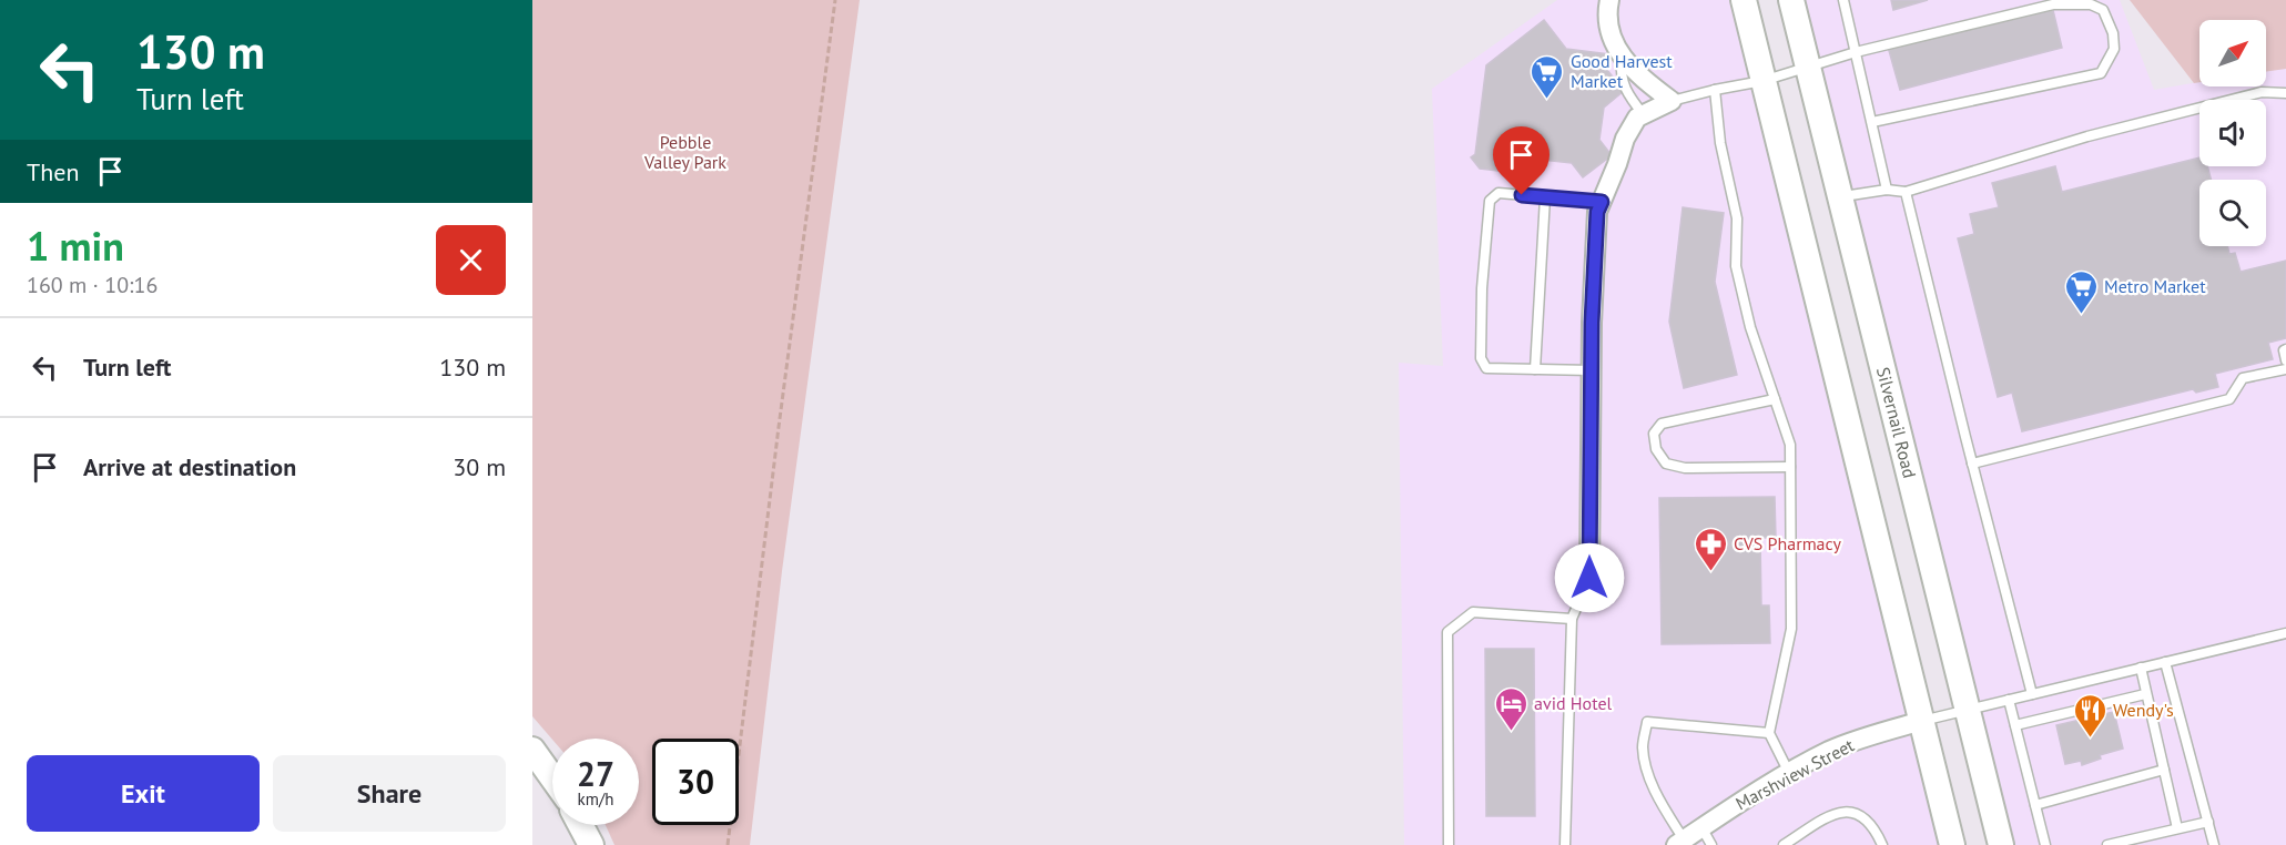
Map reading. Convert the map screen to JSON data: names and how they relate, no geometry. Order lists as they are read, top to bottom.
{
  "streets": {
    "street": ["Silvernail Road", "Marshview Street"]
  },
  "parks": ["Pebble Valley Park"],
  "places": {
    "supermarket": ["Good Harvest Market", "Metro Market"],
    "pharmacy": ["CVS Pharmacy"],
    "hotel": ["avid Hotel"],
    "restaurant": ["Wendy's"]
  },
  "north": "top right",
  "page": {
    "turn": ["130 m", "Turn left"],
    "then": "Then",
    "heading": ["1 min", "160 m · 10:16"],
    "list": [
      {
        "name": "Turn left",
        "value": "130 m"
      },
      {
        "name": "Arrive at destination",
        "value": "30 m"
      }
    ],
    "speed": "27 km/h",
    "limit": "30",
    "buttons": ["Exit", "Share"]
  }
}
